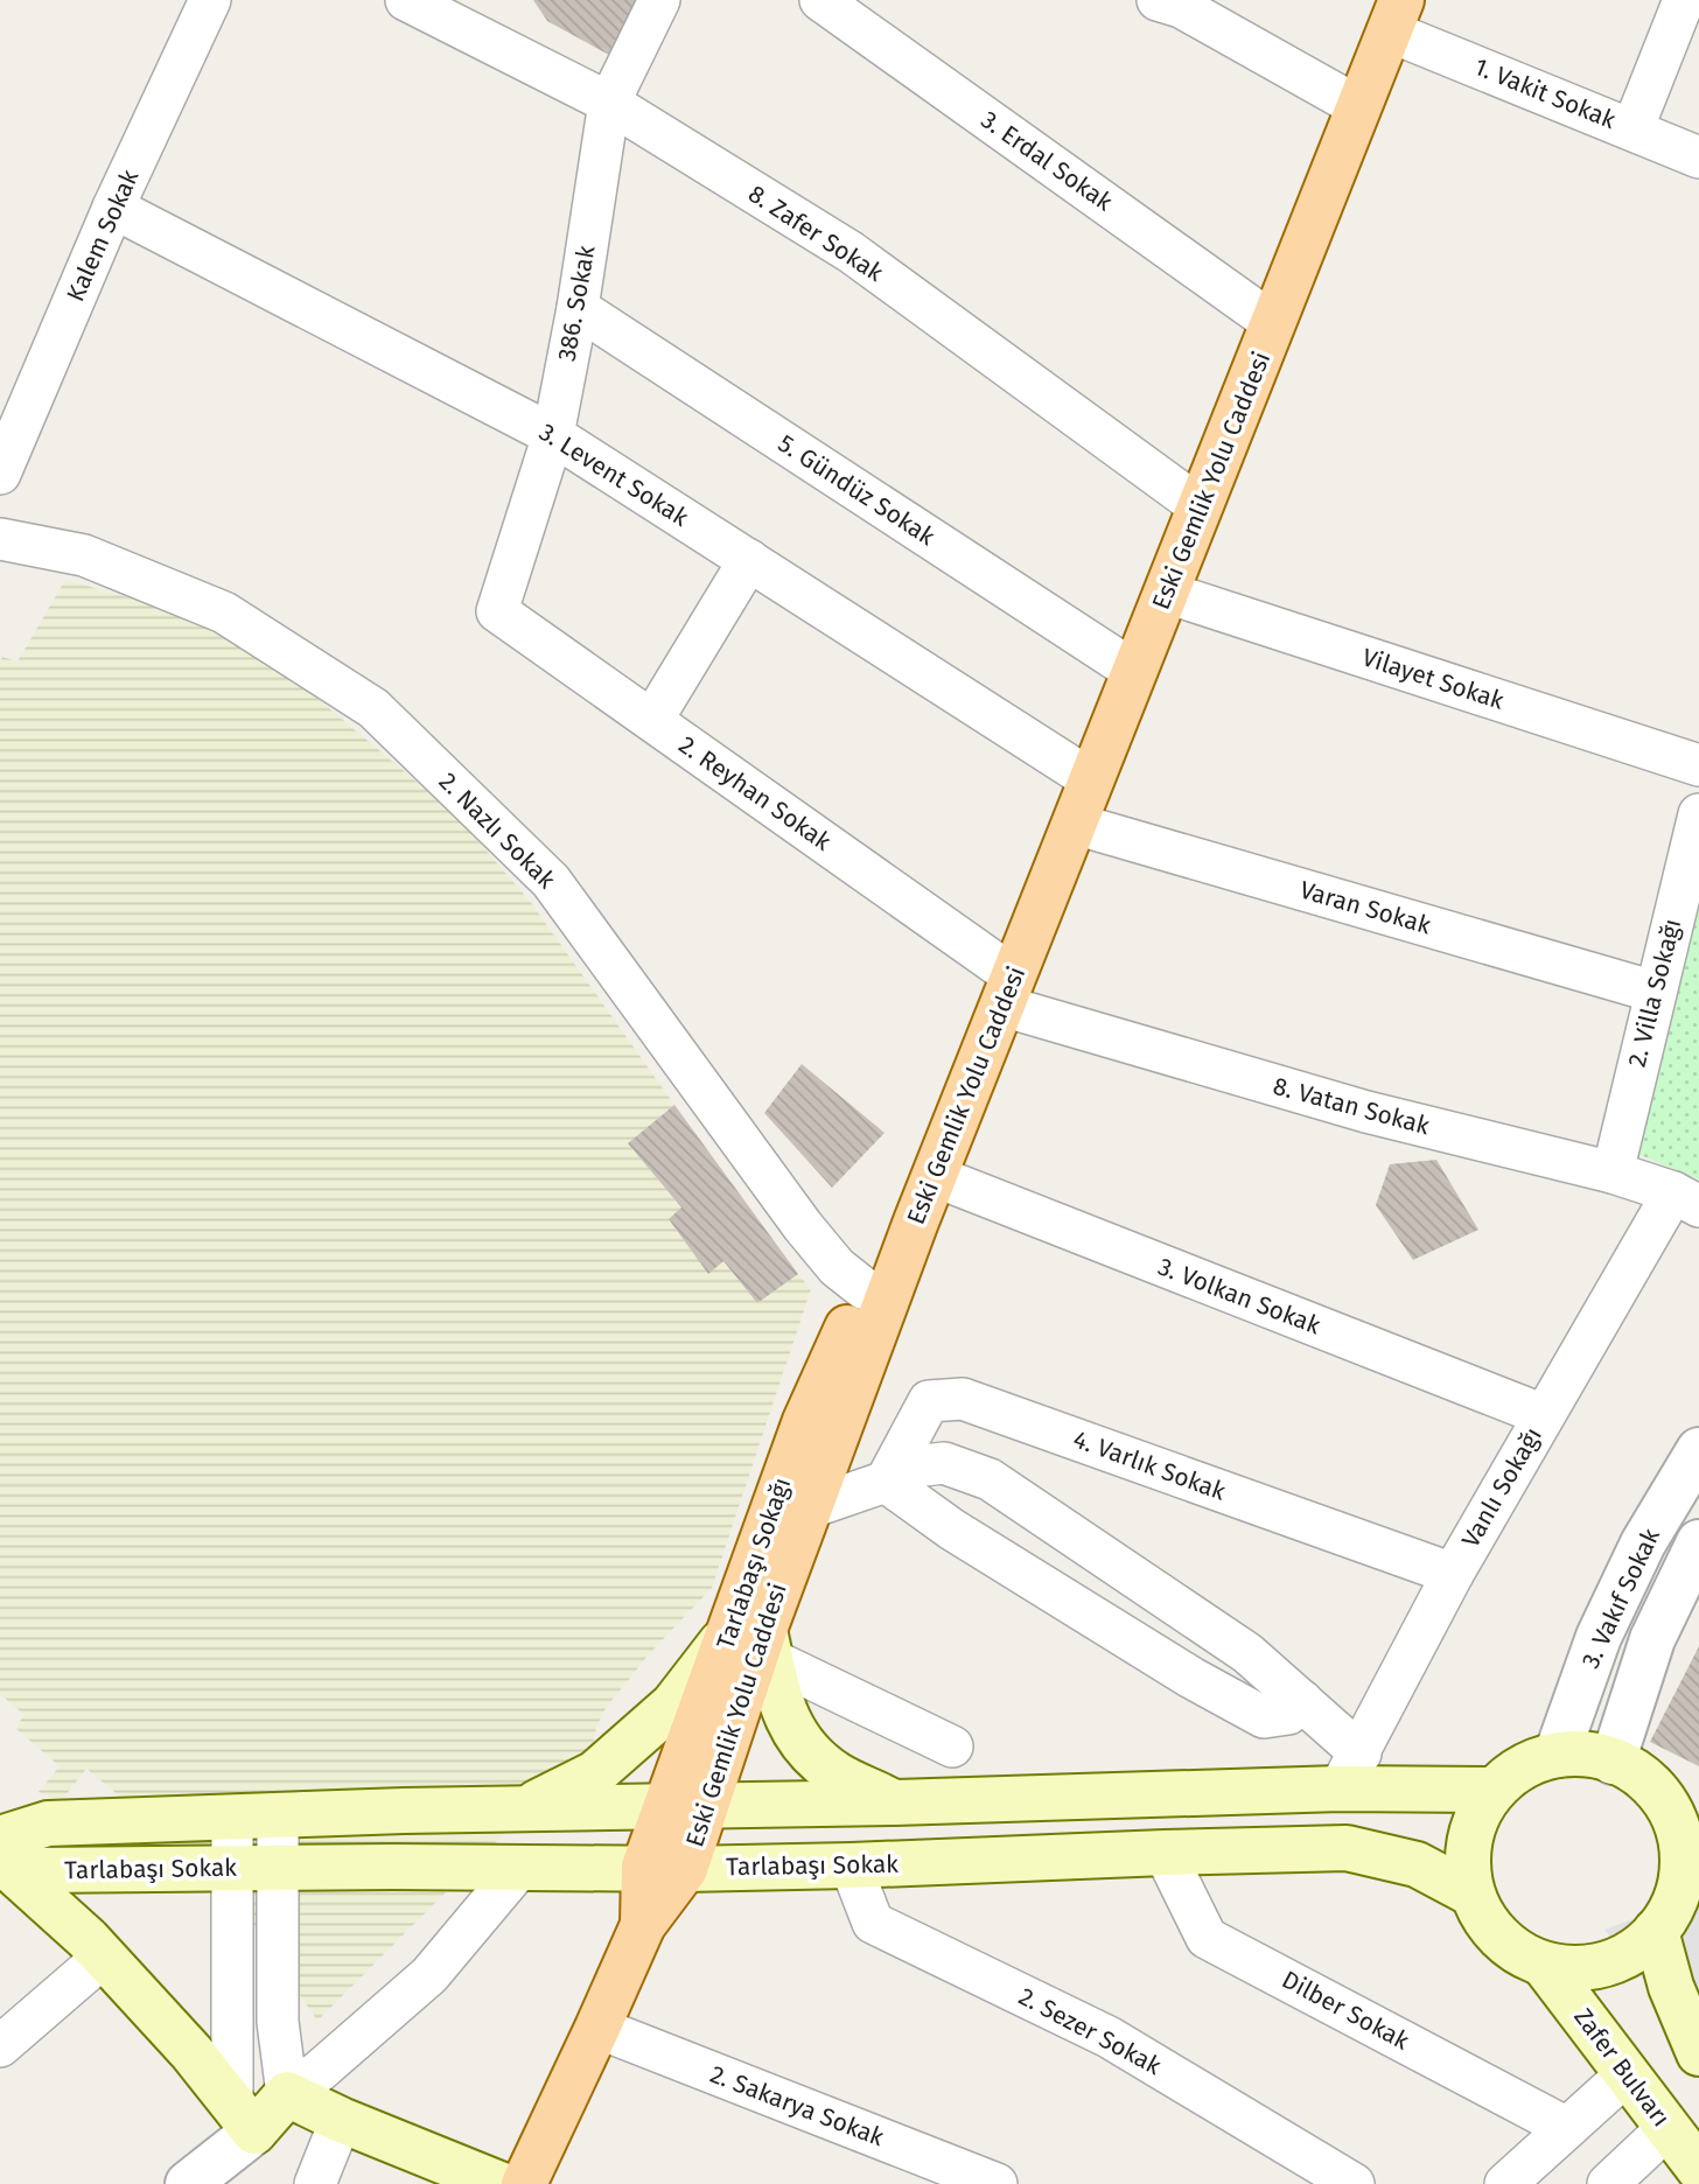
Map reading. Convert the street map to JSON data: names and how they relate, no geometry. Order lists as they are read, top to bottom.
{
  "streets": {
    "main road": [
      "Eski Gemlik Yolu Caddesi",
      "Tarlabaşı Sokağı",
      "Tarlabaşı Sokak",
      "Zafer Bulvarı"
    ],
    "street": [
      "1. Vakit Sokak",
      "3. Erdal Sokak",
      "8. Zafer Sokak",
      "Kalem Sokak",
      "386. Sokak",
      "3. Levent Sokak",
      "5. Gündüz Sokak",
      "Vilayet Sokak",
      "2. Reyhan Sokak",
      "2. Nazlı Sokak",
      "Varan Sokak",
      "2. Villa Sokağı",
      "8. Vatan Sokak",
      "3. Volkan Sokak",
      "4. Varlık Sokak",
      "Vanlı Sokağı",
      "3. Vakıf Sokak",
      "Dilber Sokak",
      "2. Sezer Sokak",
      "2. Sakarya Sokak"
    ]
  },
  "crossings": [
    ["1. Vakit Sokak", "Eski Gemlik Yolu Caddesi"],
    ["3. Erdal Sokak", "Eski Gemlik Yolu Caddesi"],
    ["8. Zafer Sokak", "386. Sokak"],
    ["8. Zafer Sokak", "Eski Gemlik Yolu Caddesi"],
    ["Kalem Sokak", "3. Levent Sokak"],
    ["386. Sokak", "3. Levent Sokak"],
    ["386. Sokak", "5. Gündüz Sokak"],
    ["386. Sokak", "2. Reyhan Sokak"],
    ["3. Levent Sokak", "Eski Gemlik Yolu Caddesi"],
    ["Eski Gemlik Yolu Caddesi", "5. Gündüz Sokak"],
    ["Eski Gemlik Yolu Caddesi", "Vilayet Sokak"],
    ["Eski Gemlik Yolu Caddesi", "2. Reyhan Sokak"],
    ["Eski Gemlik Yolu Caddesi", "Varan Sokak"],
    ["Eski Gemlik Yolu Caddesi", "8. Vatan Sokak"],
    ["Eski Gemlik Yolu Caddesi", "3. Volkan Sokak"],
    ["Eski Gemlik Yolu Caddesi", "Tarlabaşı Sokağı"],
    ["Eski Gemlik Yolu Caddesi", "Tarlabaşı Sokak"],
    ["Eski Gemlik Yolu Caddesi", "2. Sakarya Sokak"],
    ["2. Reyhan Sokak", "8. Vatan Sokak"],
    ["2. Nazlı Sokak", "Tarlabaşı Sokağı"],
    ["Varan Sokak", "2. Villa Sokağı"],
    ["2. Villa Sokağı", "8. Vatan Sokak"],
    ["8. Vatan Sokak", "Vanlı Sokağı"],
    ["3. Volkan Sokak", "Vanlı Sokağı"],
    ["4. Varlık Sokak", "Vanlı Sokağı"],
    ["3. Vakıf Sokak", "Tarlabaşı Sokak"],
    ["3. Vakıf Sokak", "Zafer Bulvarı"],
    ["Tarlabaşı Sokak", "Dilber Sokak"],
    ["Tarlabaşı Sokak", "2. Sezer Sokak"],
    ["Tarlabaşı Sokak", "Zafer Bulvarı"]
  ]
}
